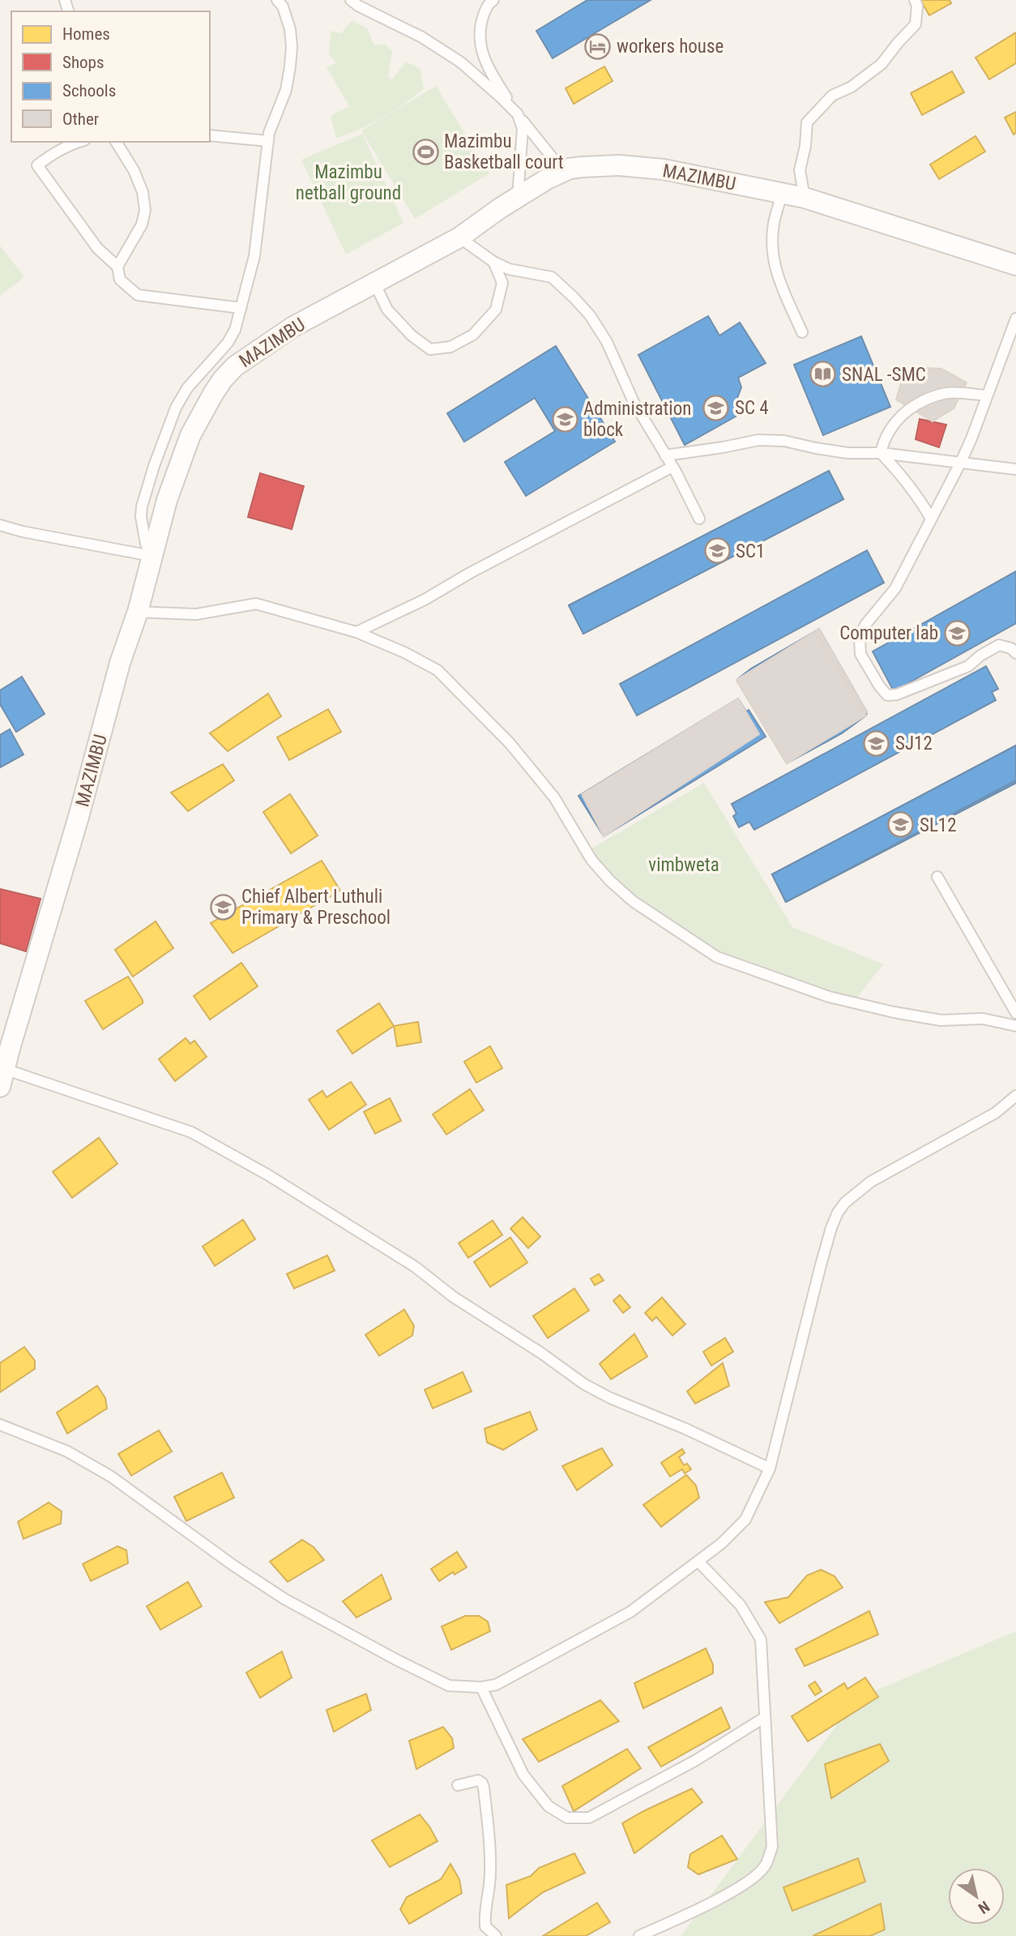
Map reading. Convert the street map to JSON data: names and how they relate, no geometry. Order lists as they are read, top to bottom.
{
  "streets": {
    "street": ["MAZIMBU"]
  },
  "parks": ["Mazimbu netball ground", "vimbweta"],
  "places": {
    "hotel": ["workers house"],
    "sports": ["Mazimbu Basketball court"],
    "library": ["SNAL -SMC"],
    "school or university": [
      "SC 4",
      "Administration block",
      "SC1",
      "Computer lab",
      "SJ12",
      "SL12",
      "Chief Albert Luthuli Primary & Preschool"
    ]
  },
  "legend": [
    "Homes",
    "Shops",
    "Schools",
    "Other"
  ],
  "north": "bottom right"
}
